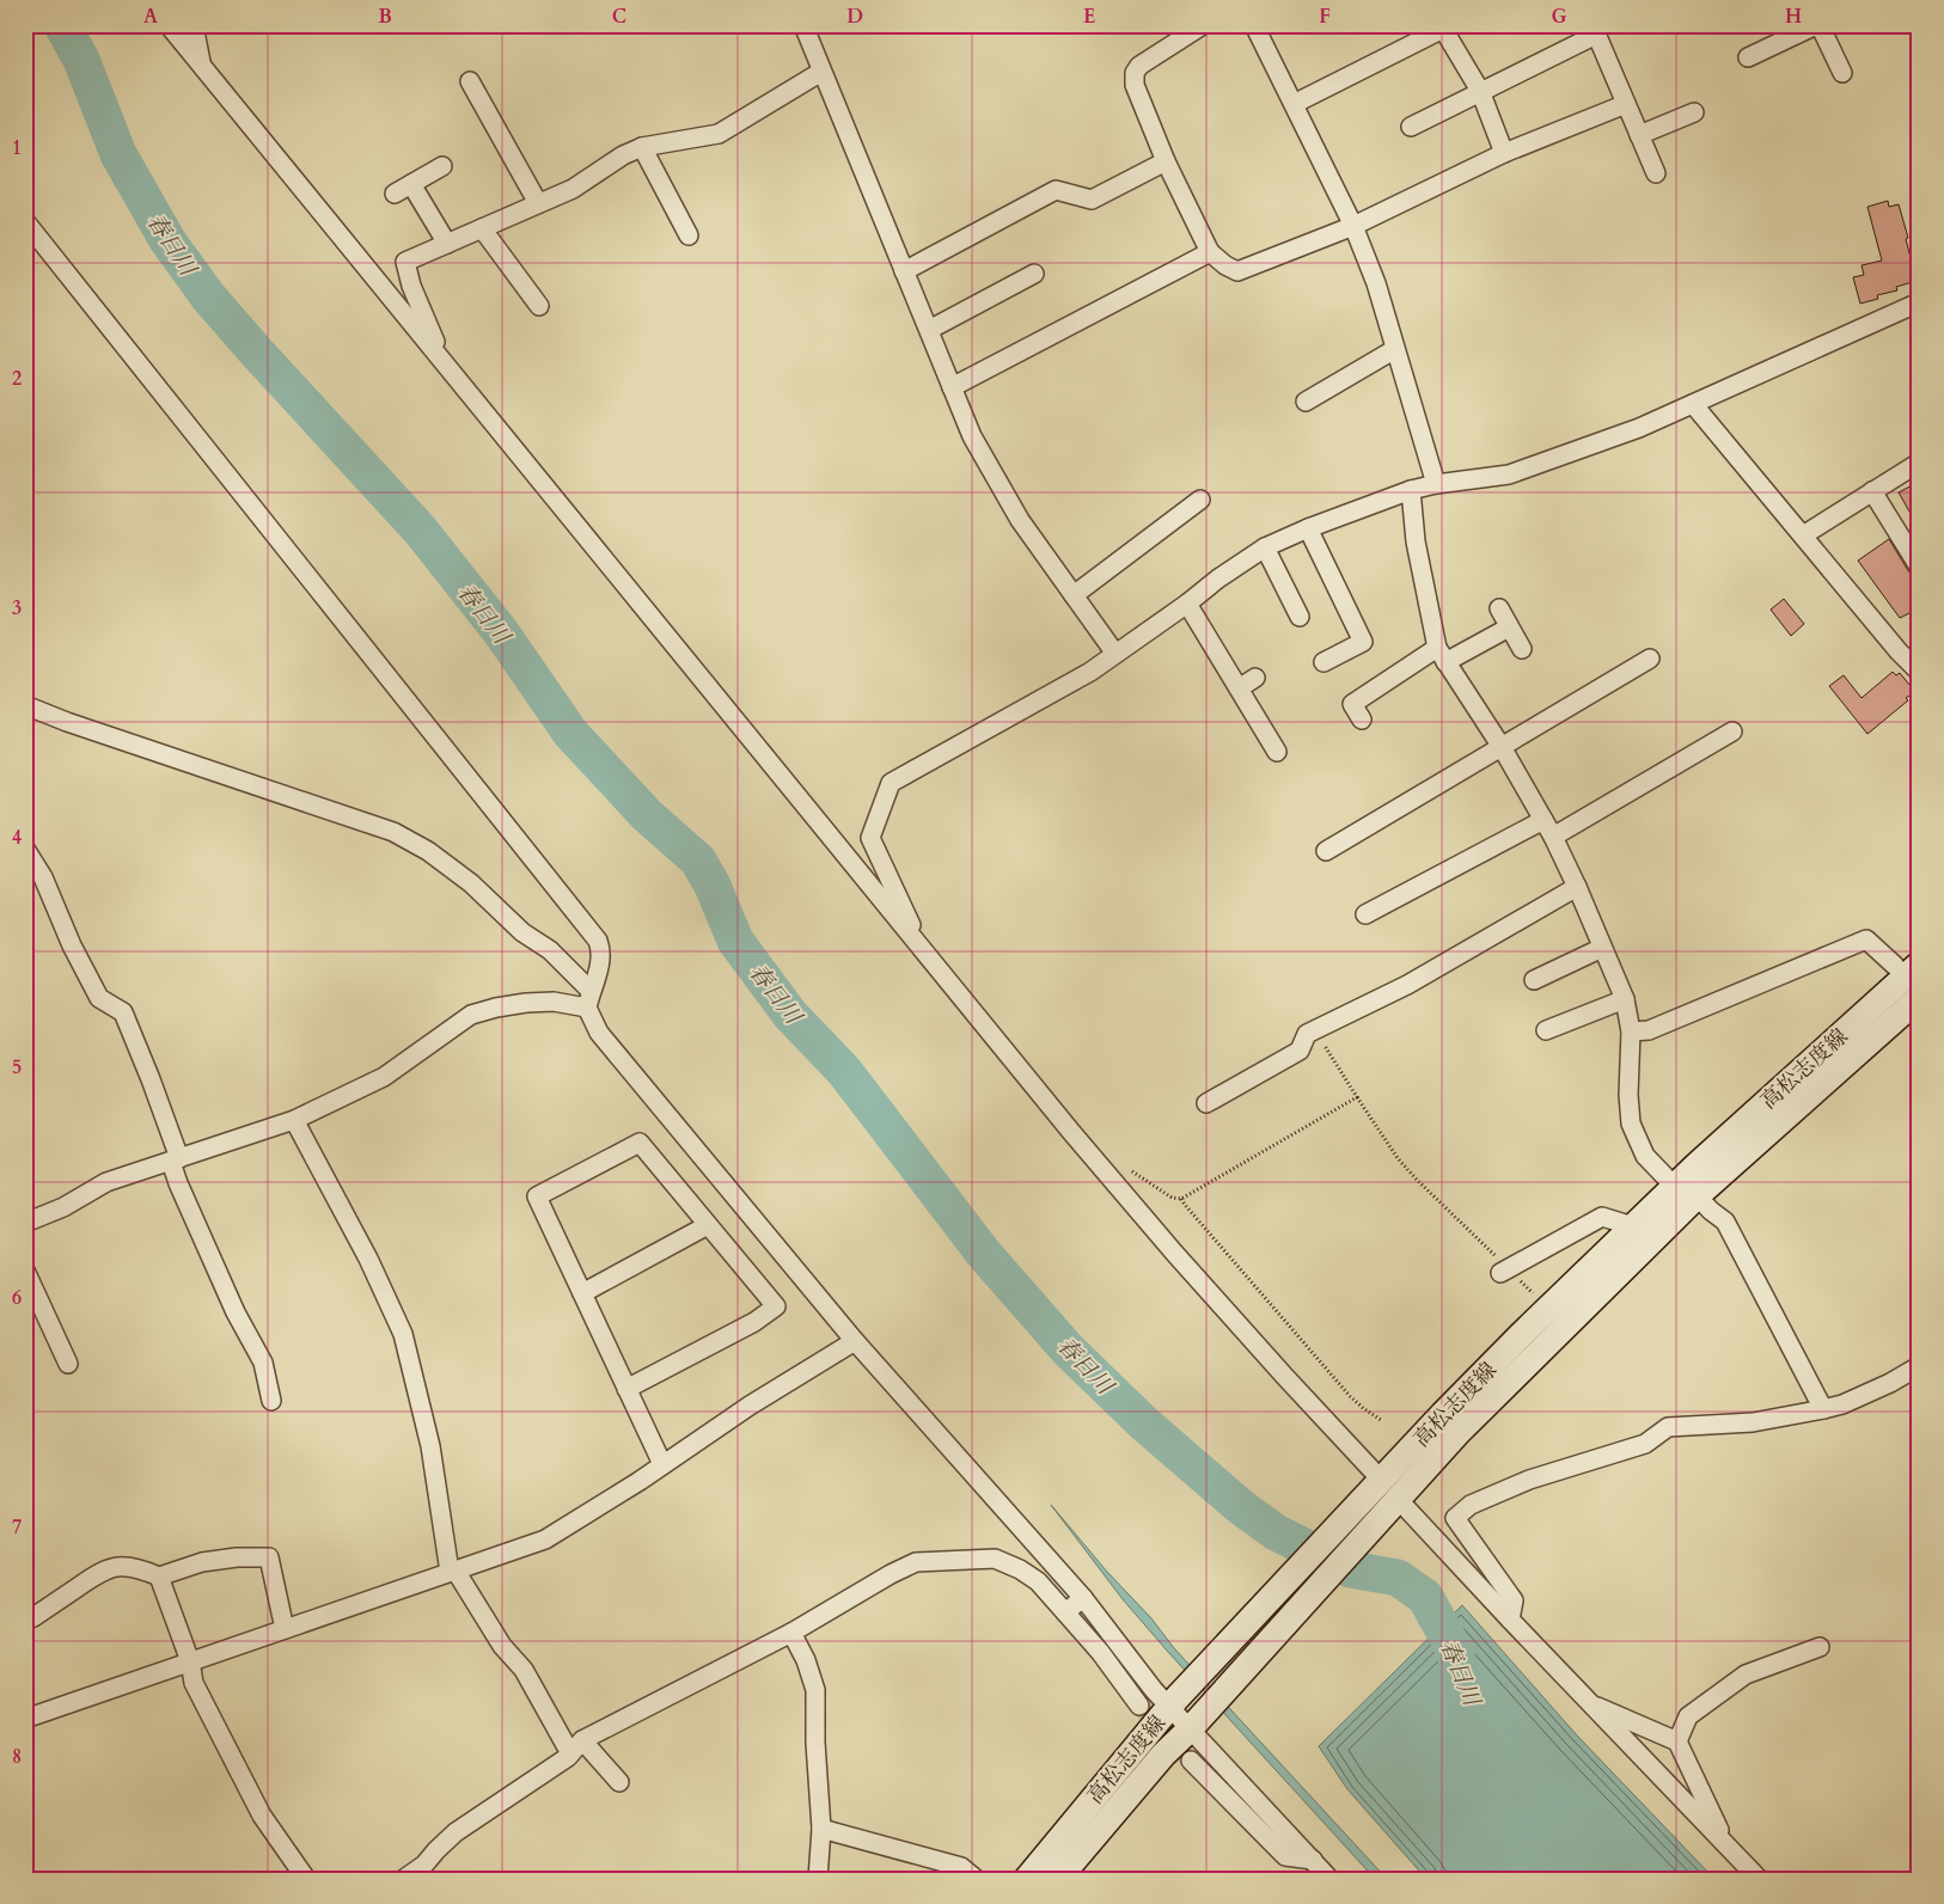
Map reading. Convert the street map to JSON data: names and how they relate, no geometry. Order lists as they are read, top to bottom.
{
  "streets": {
    "main road": ["高松志度線"]
  },
  "water": ["春日川"],
  "grid": {
    "columns": [
      "A",
      "B",
      "C",
      "D",
      "E",
      "F",
      "G",
      "H"
    ],
    "rows": [
      "1",
      "2",
      "3",
      "4",
      "5",
      "6",
      "7",
      "8"
    ]
  }
}
